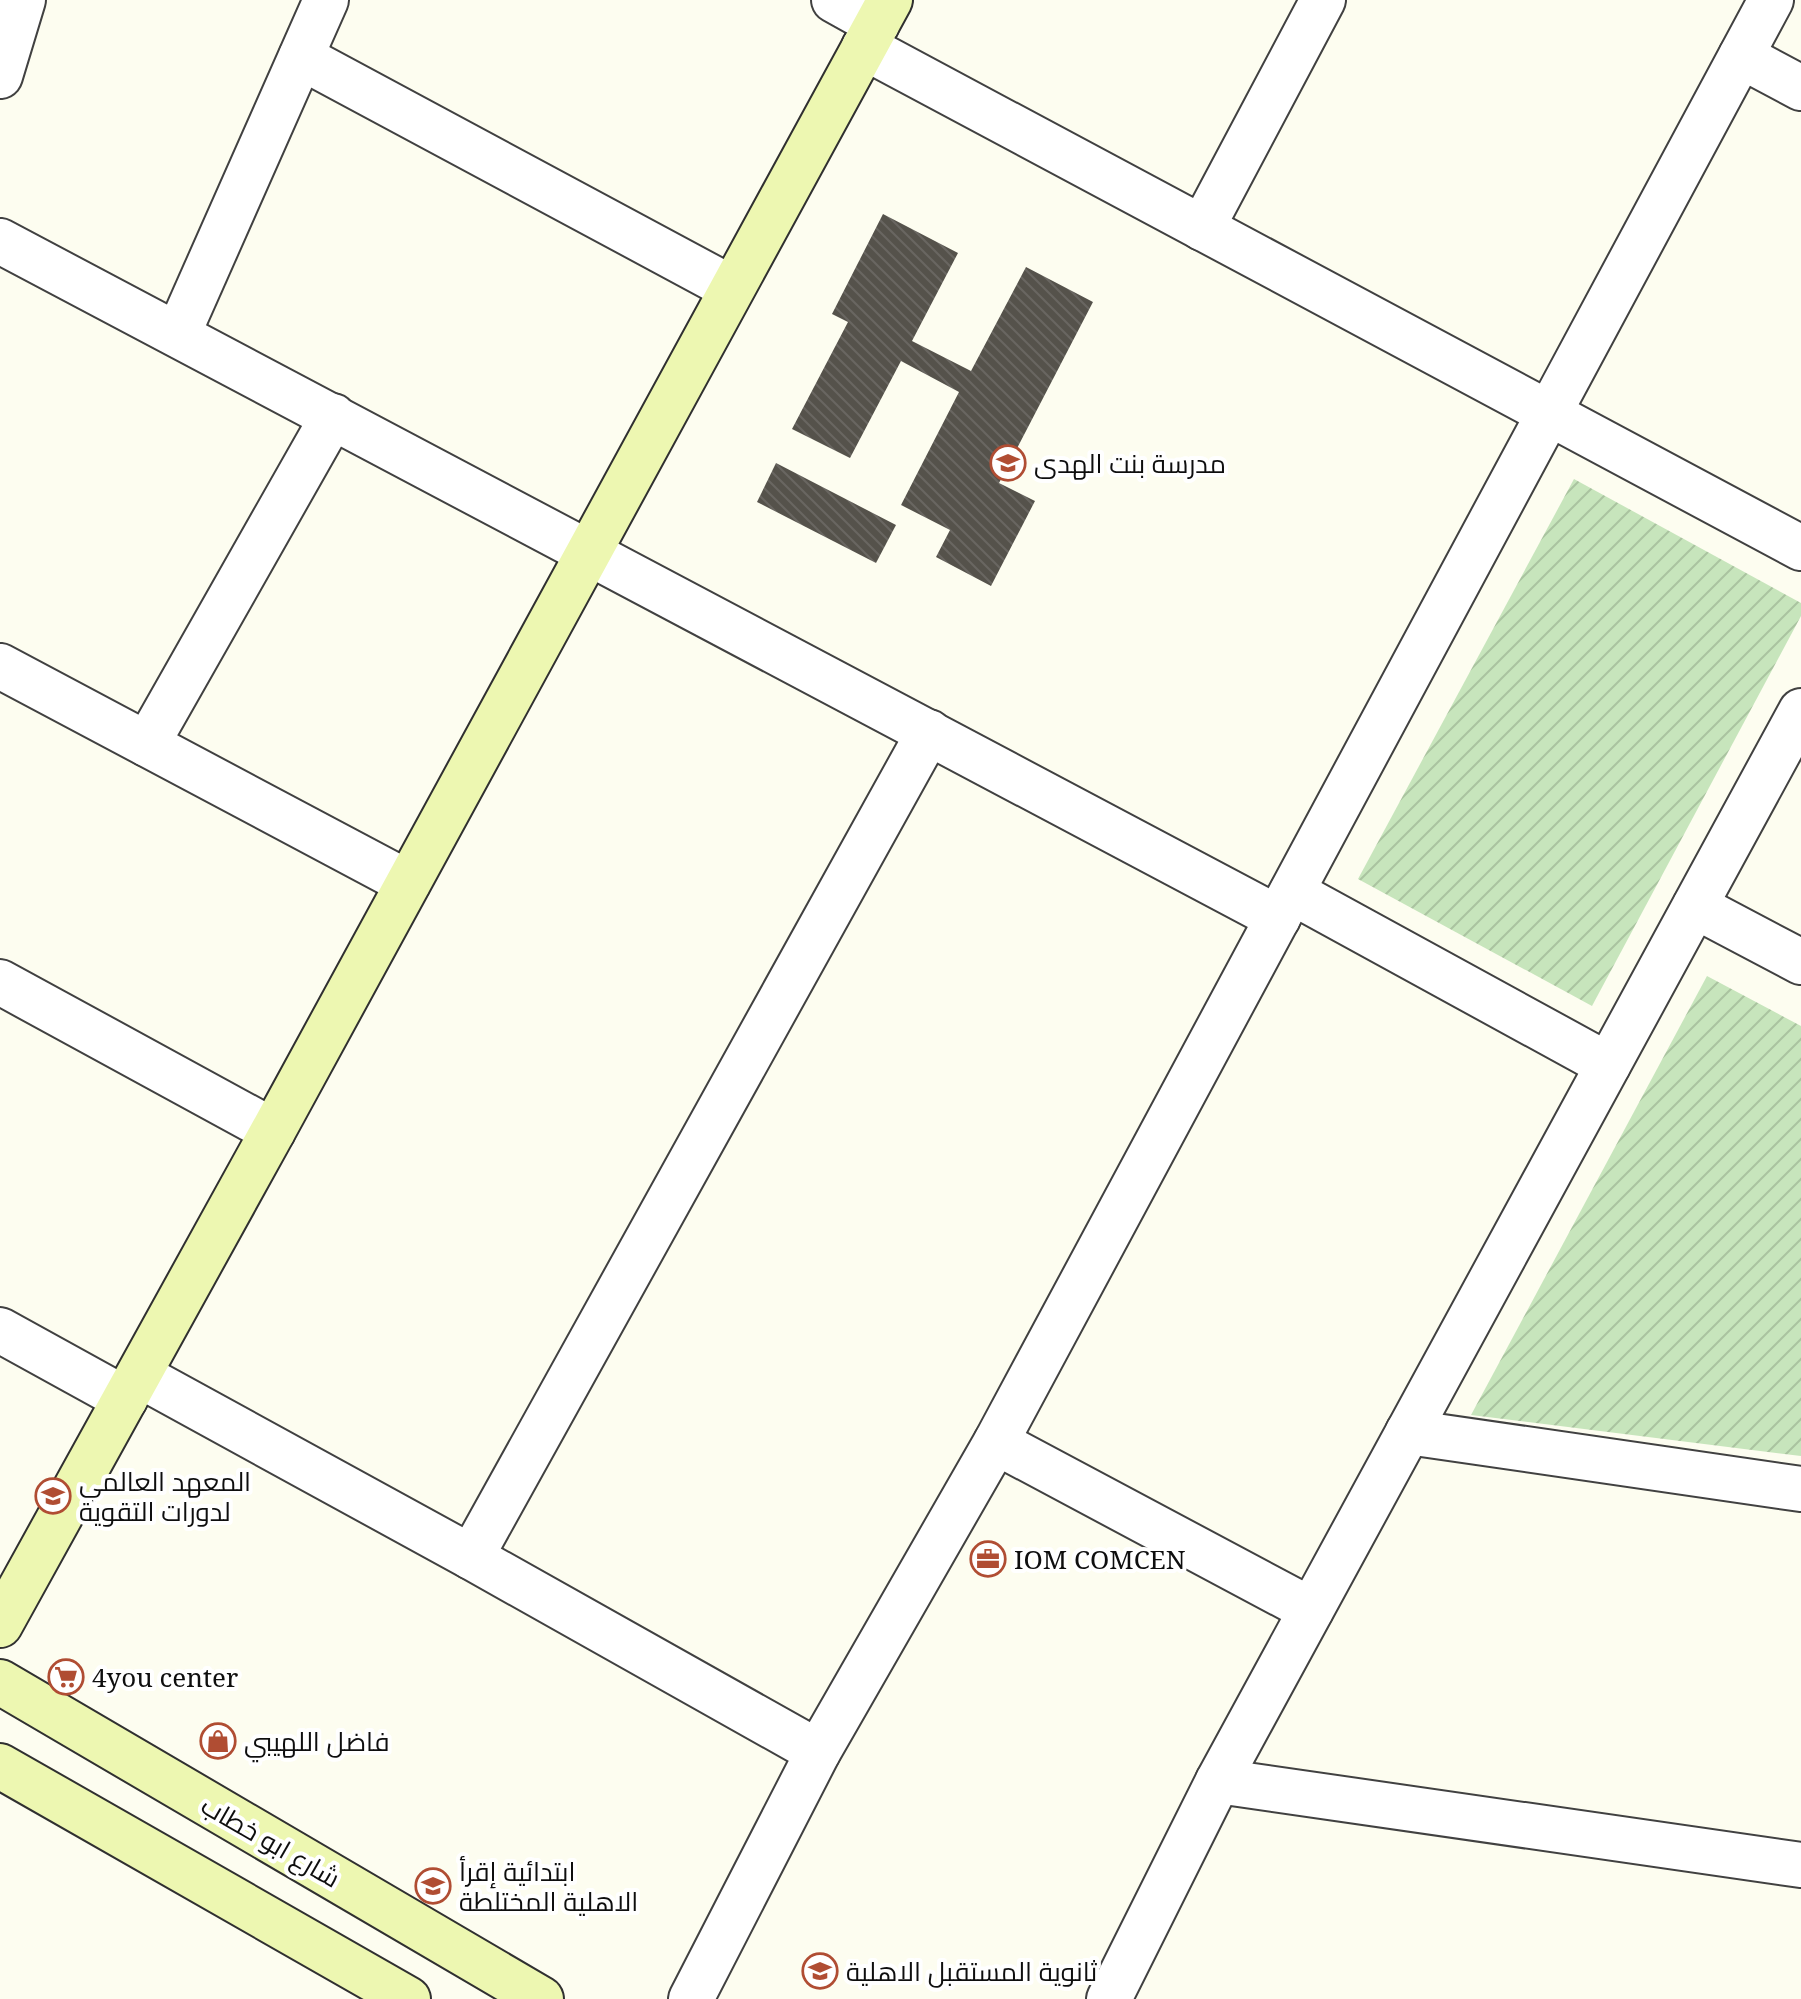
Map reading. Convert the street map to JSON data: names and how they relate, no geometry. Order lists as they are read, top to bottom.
{
  "streets": {
    "street": ["شارع ابو خطاب"]
  },
  "places": {
    "school or university": [
      "مدرسة بنت الهدی",
      "المعهد العالمي لدورات التقوية",
      "ابتدائية إقرأ الاهلية المختلطة",
      "ثانوية المستقبل الاهلية"
    ],
    "office": ["IOM COMCEN"],
    "supermarket": ["4you center"],
    "shop": ["فاضل اللهيبي"]
  }
}
